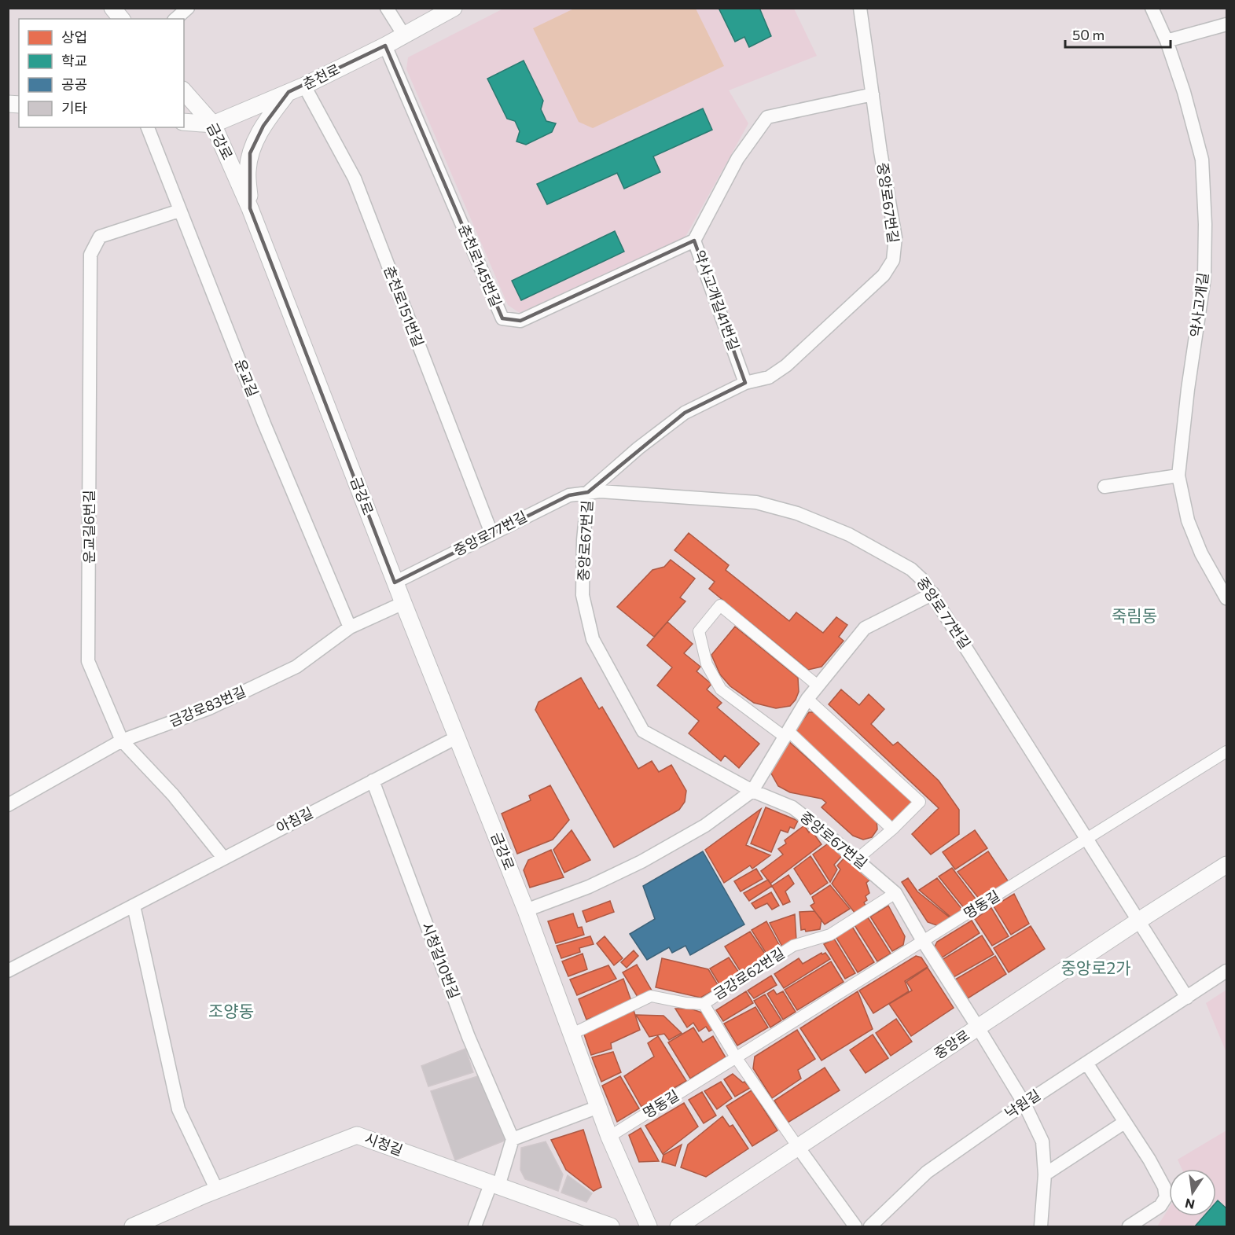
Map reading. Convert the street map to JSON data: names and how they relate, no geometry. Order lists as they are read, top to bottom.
{
  "streets": {
    "street": [
      "춘천로",
      "금강로",
      "중앙로67번길",
      "춘천로145번길",
      "약사고개길41번길",
      "약사고개길",
      "춘천로151번길",
      "운교길",
      "운교길6번길",
      "중앙로77번길",
      "중앙로 77번길",
      "금강로83번길",
      "아침길",
      "명동길",
      "시청길10번길",
      "금강로62번길",
      "중앙로",
      "낙원길",
      "시청길"
    ]
  },
  "crossings": [
    ["춘천로", "금강로"],
    ["춘천로", "춘천로145번길"],
    ["춘천로", "춘천로151번길"],
    ["금강로", "중앙로77번길"],
    ["금강로", "금강로83번길"],
    ["금강로", "아침길"],
    ["금강로", "명동길"],
    ["금강로", "금강로62번길"],
    ["중앙로67번길", "약사고개길41번길"],
    ["중앙로67번길", "중앙로77번길"],
    ["중앙로67번길", "중앙로 77번길"],
    ["중앙로67번길", "명동길"],
    ["중앙로67번길", "금강로62번길"],
    ["중앙로67번길", "중앙로"],
    ["중앙로67번길", "낙원길"],
    ["춘천로145번길", "약사고개길41번길"],
    ["춘천로151번길", "중앙로77번길"],
    ["운교길", "운교길6번길"],
    ["운교길", "금강로83번길"],
    ["운교길6번길", "금강로83번길"],
    ["운교길6번길", "아침길"],
    ["중앙로77번길", "중앙로 77번길"],
    ["중앙로 77번길", "명동길"],
    ["중앙로 77번길", "중앙로"],
    ["아침길", "시청길10번길"]
  ],
  "districts": ["죽림동", "중앙로2가", "조양동"],
  "legend": [
    "상업",
    "학교",
    "공공",
    "기타"
  ],
  "scale_bar": "50 m",
  "north": "bottom"
}
